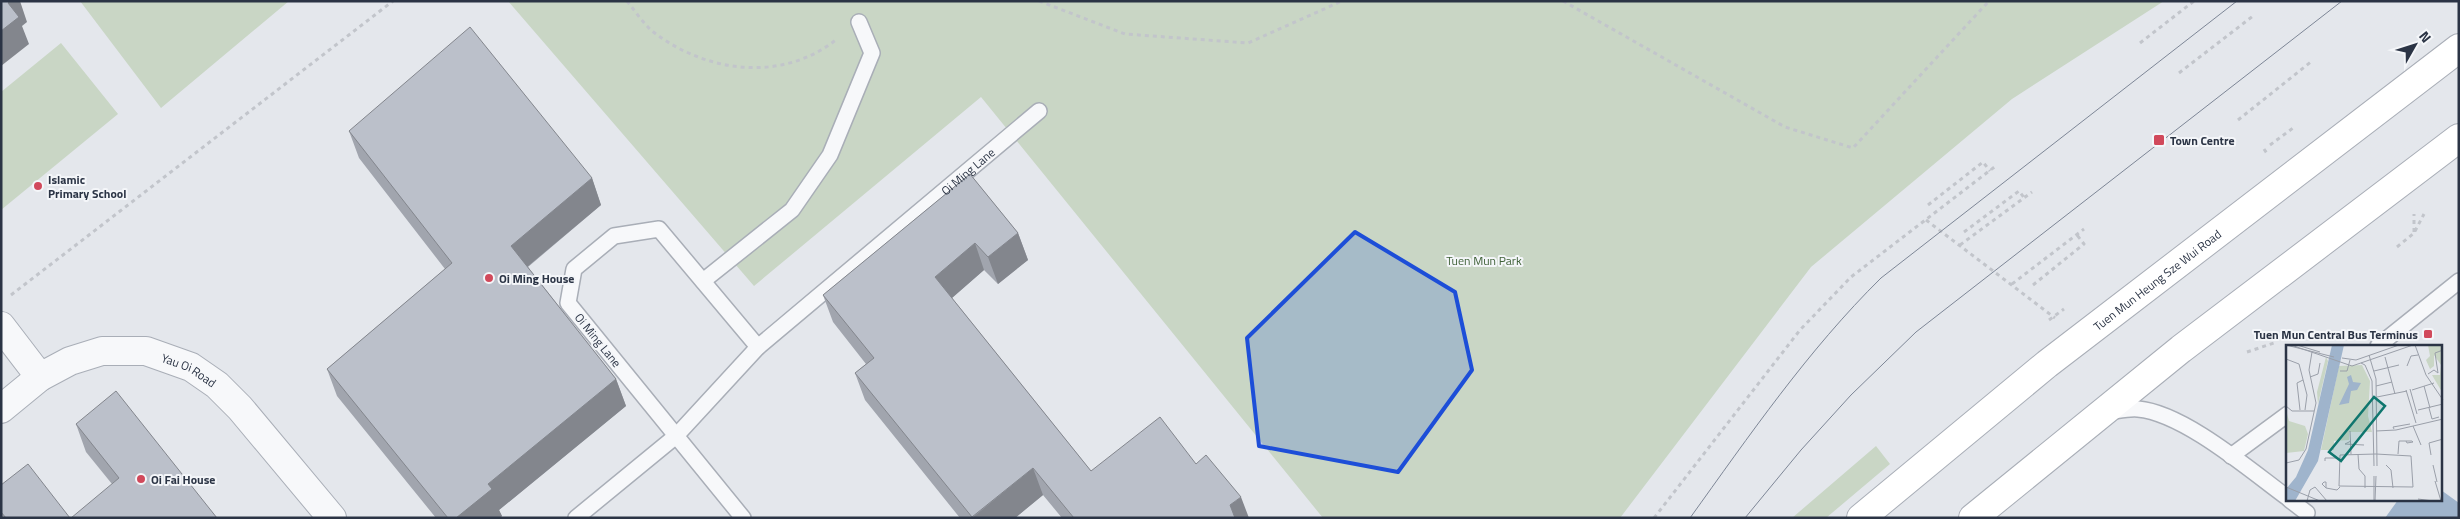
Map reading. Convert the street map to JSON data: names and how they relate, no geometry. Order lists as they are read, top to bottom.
{
  "streets": {
    "main road": ["Tuen Mun Heung Sze Wui Road"],
    "street": ["Yau Oi Road"],
    "lane": ["Oi Ming Lane"]
  },
  "parks": ["Tuen Mun Park"],
  "places": {
    "transit": ["Town Centre", "Tuen Mun Central Bus Terminus"],
    "other": ["Islamic Primary School", "Oi Ming House", "Oi Fai House"]
  },
  "north": "top right"
}
